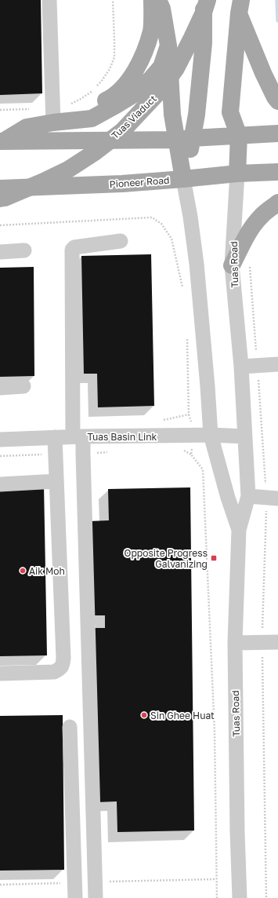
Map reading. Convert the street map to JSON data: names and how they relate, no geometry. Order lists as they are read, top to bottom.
{
  "streets": {
    "main road": ["Tuas Viaduct", "Pioneer Road", "Tuas Road"],
    "street": ["Tuas Basin Link"]
  },
  "crossings": [
    ["Pioneer Road", "Tuas Road"],
    ["Tuas Road", "Tuas Basin Link"]
  ],
  "places": {
    "transit": ["Opposite Progress Galvanizing"],
    "other": ["Aik Moh", "Sin Ghee Huat"]
  }
}
